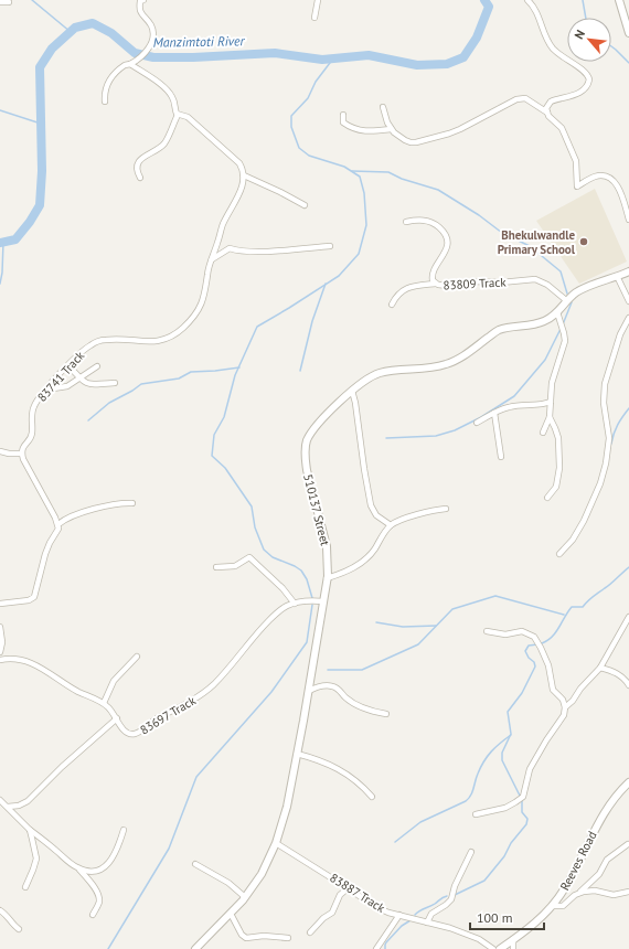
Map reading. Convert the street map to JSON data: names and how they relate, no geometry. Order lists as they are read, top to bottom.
{
  "streets": {
    "street": [
      "83809 Track",
      "83741 Track",
      "510137 Street",
      "83697 Track",
      "Reeves Road",
      "83887 Track"
    ]
  },
  "crossings": [
    ["83809 Track", "510137 Street"],
    ["510137 Street", "83697 Track"],
    ["510137 Street", "83887 Track"]
  ],
  "water": ["Manzimtoti River"],
  "places": ["Bhekulwandle Primary School"],
  "scale_bar": "100 m",
  "north": "top left"
}
